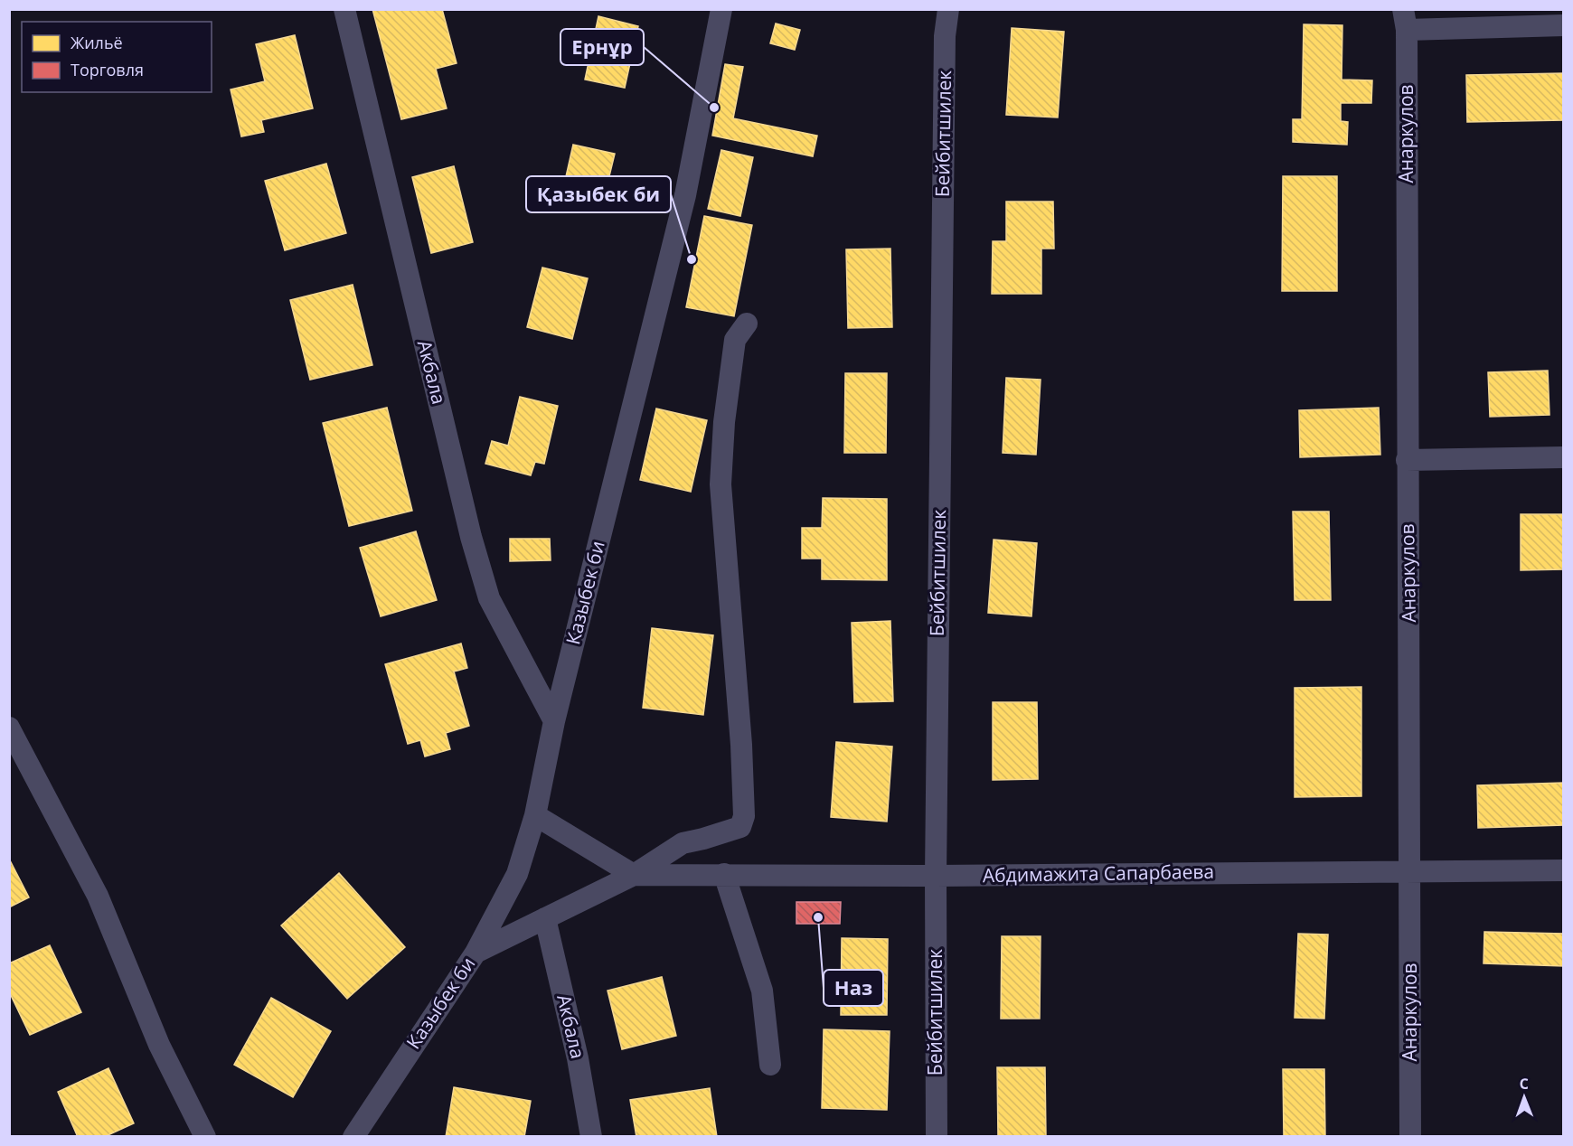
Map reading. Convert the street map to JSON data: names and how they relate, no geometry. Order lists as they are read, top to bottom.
{
  "streets": {
    "street": [
      "Бейбитшилек",
      "Анаркулов",
      "Акбала",
      "Казыбек би",
      "Абдимажита Сапарбаева"
    ]
  },
  "crossings": [
    ["Бейбитшилек", "Абдимажита Сапарбаева"],
    ["Анаркулов", "Абдимажита Сапарбаева"],
    ["Акбала", "Казыбек би"]
  ],
  "places": ["Ернұр", "Қазыбек би", "Наз"],
  "legend": ["Жильё", "Торговля"],
  "north": "top"
}
